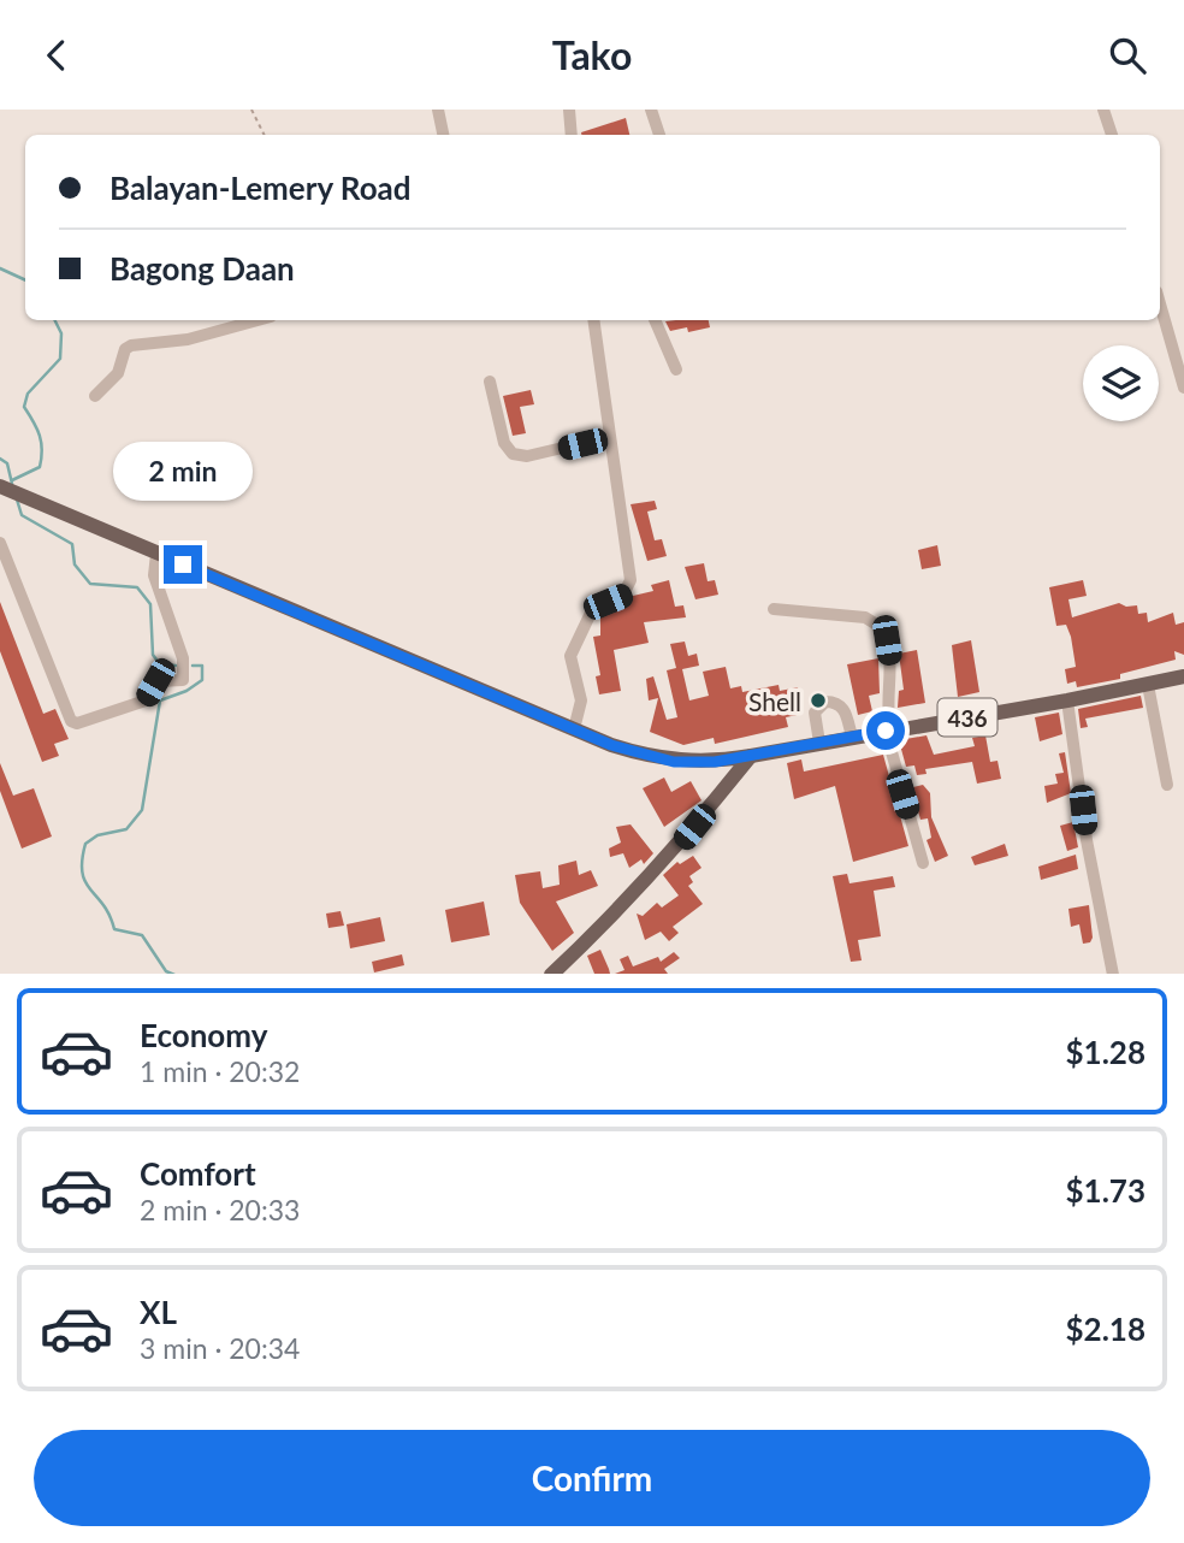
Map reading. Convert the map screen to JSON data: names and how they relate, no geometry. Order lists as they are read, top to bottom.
{
  "streets": {
    "main road": ["436"]
  },
  "places": ["Shell"],
  "page": {
    "header": "Tako",
    "banner": ["Balayan-Lemery Road", "Bagong Daan"],
    "bubble": "2 min",
    "list": [
      {
        "name": "Economy",
        "note": "1 min · 20:32",
        "value": "$1.28"
      },
      {
        "name": "Comfort",
        "note": "2 min · 20:33",
        "value": "$1.73"
      },
      {
        "name": "XL",
        "note": "3 min · 20:34",
        "value": "$2.18"
      }
    ],
    "buttons": "Confirm"
  }
}
